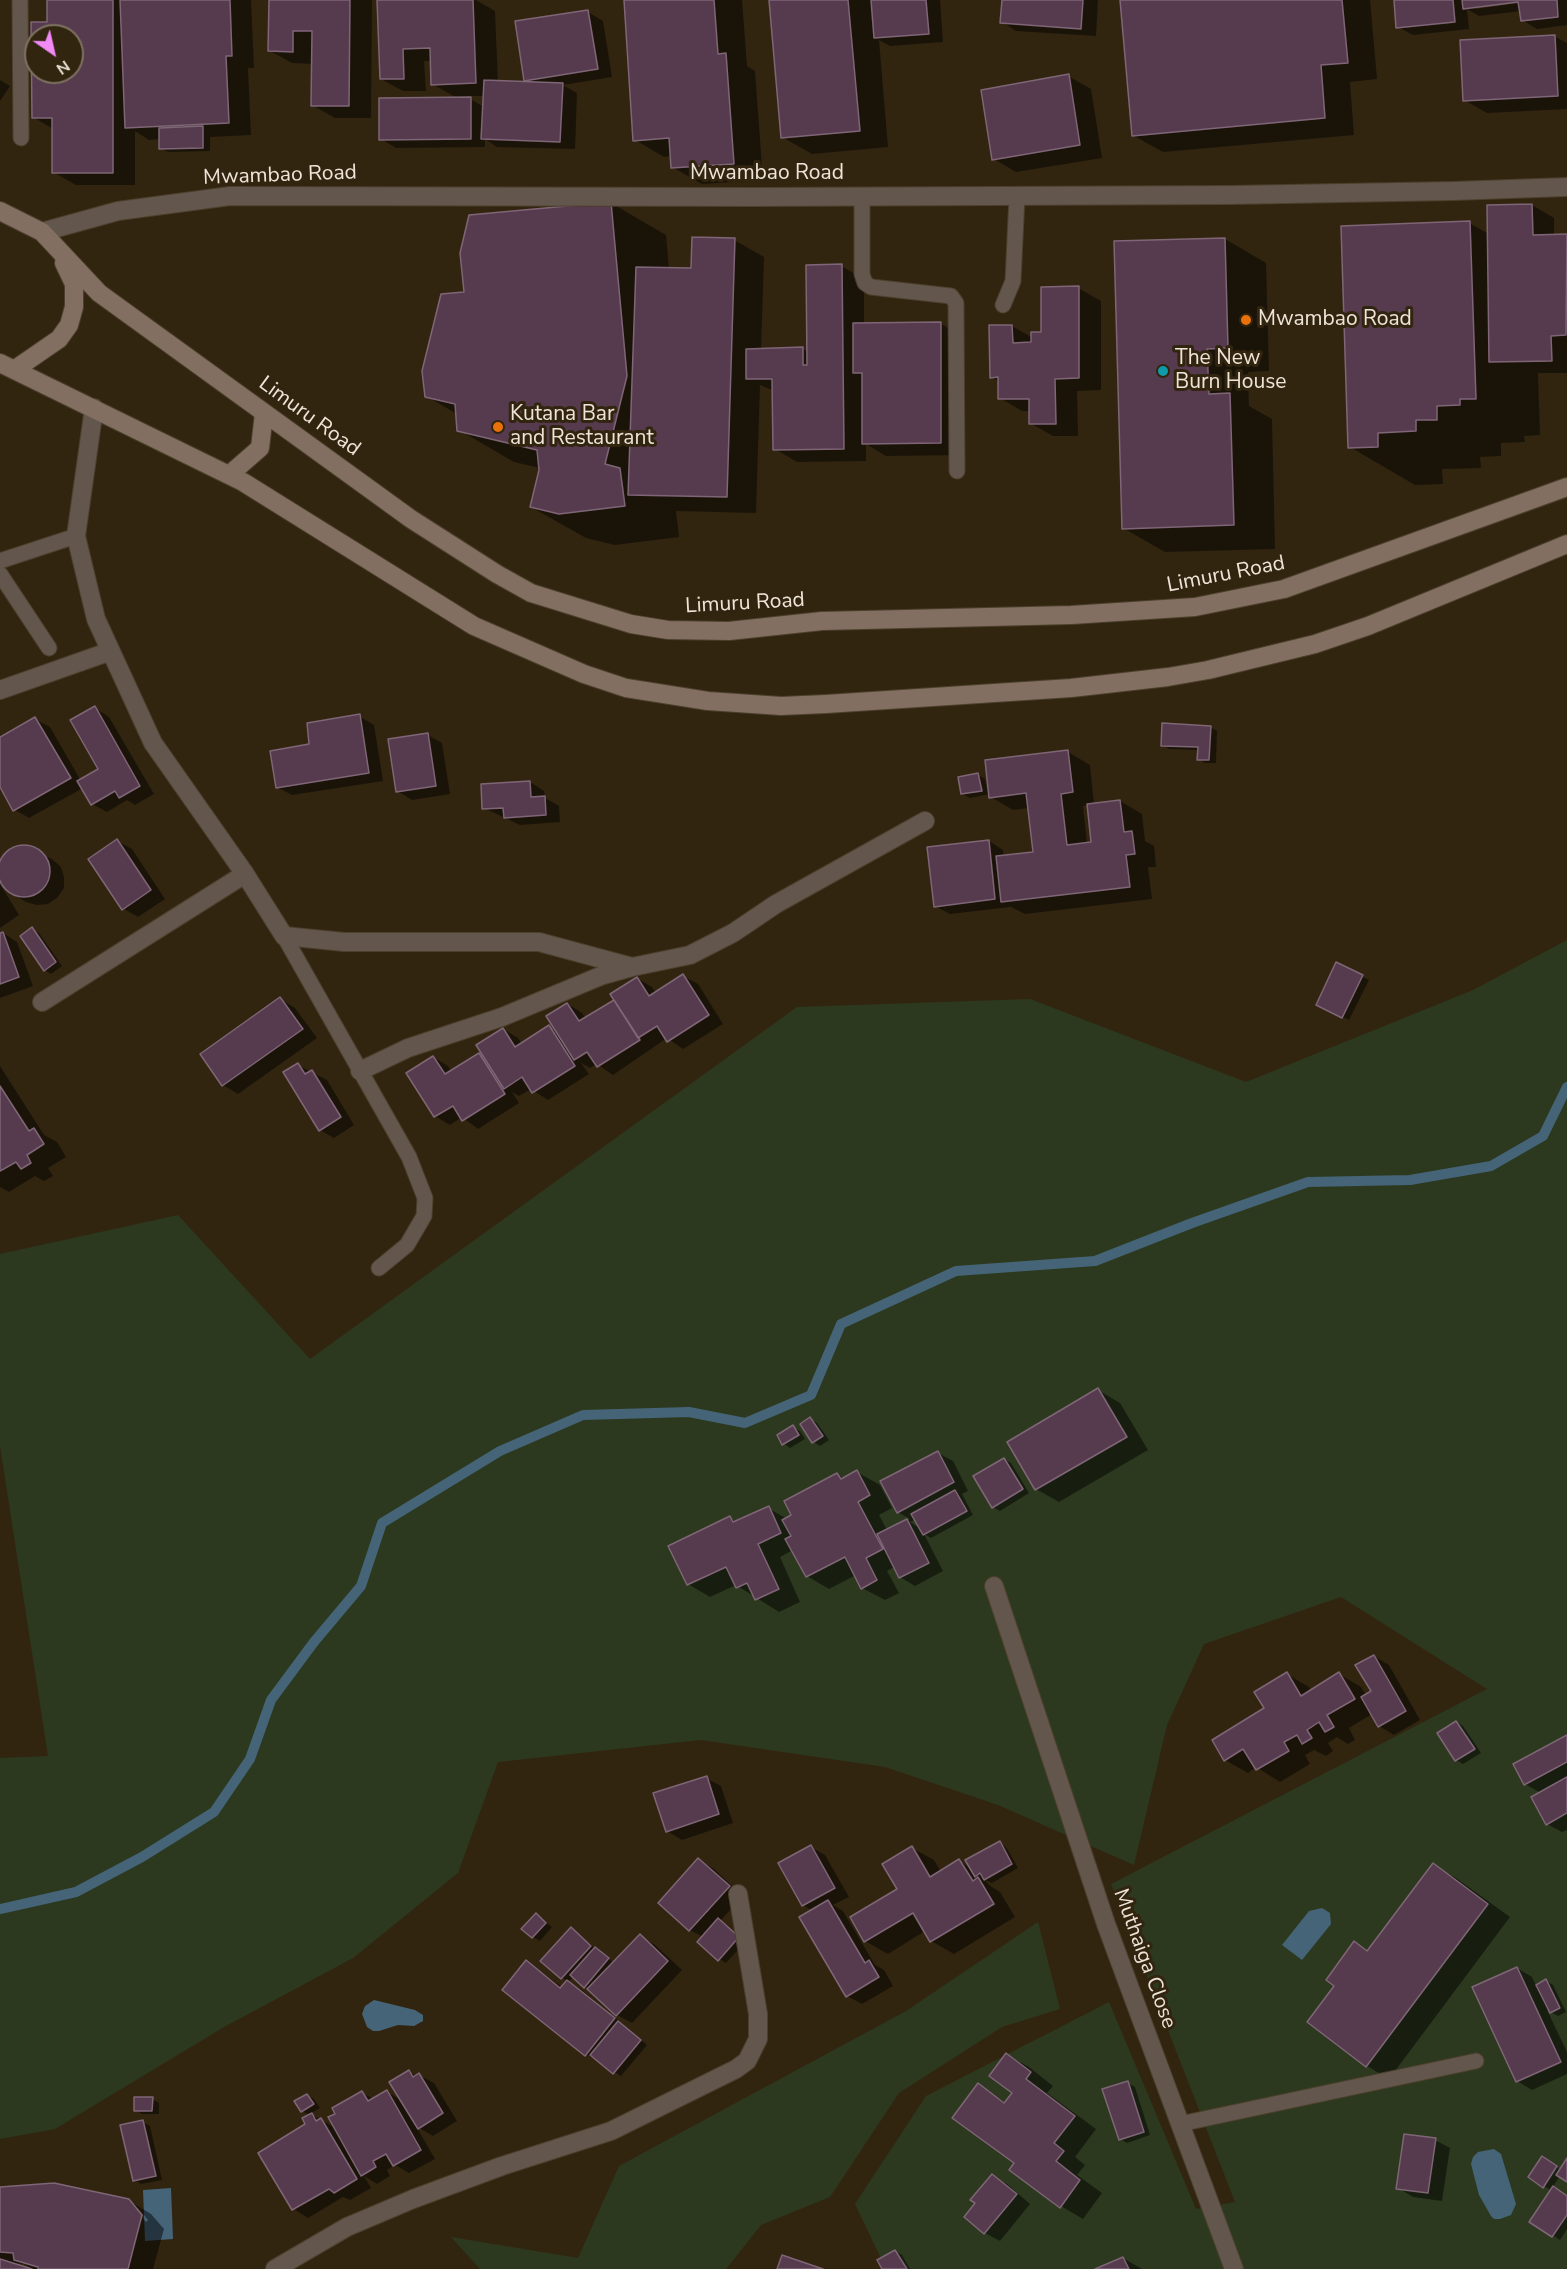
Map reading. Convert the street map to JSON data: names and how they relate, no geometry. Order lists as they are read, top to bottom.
{
  "streets": {
    "main road": ["Limuru Road"],
    "street": ["Mwambao Road", "Muthaiga Close"]
  },
  "crossings": [
    ["Mwambao Road", "Limuru Road"]
  ],
  "places": ["Mwambao Road", "The New Burn House", "Kutana Bar and Restaurant"],
  "north": "bottom right"
}
